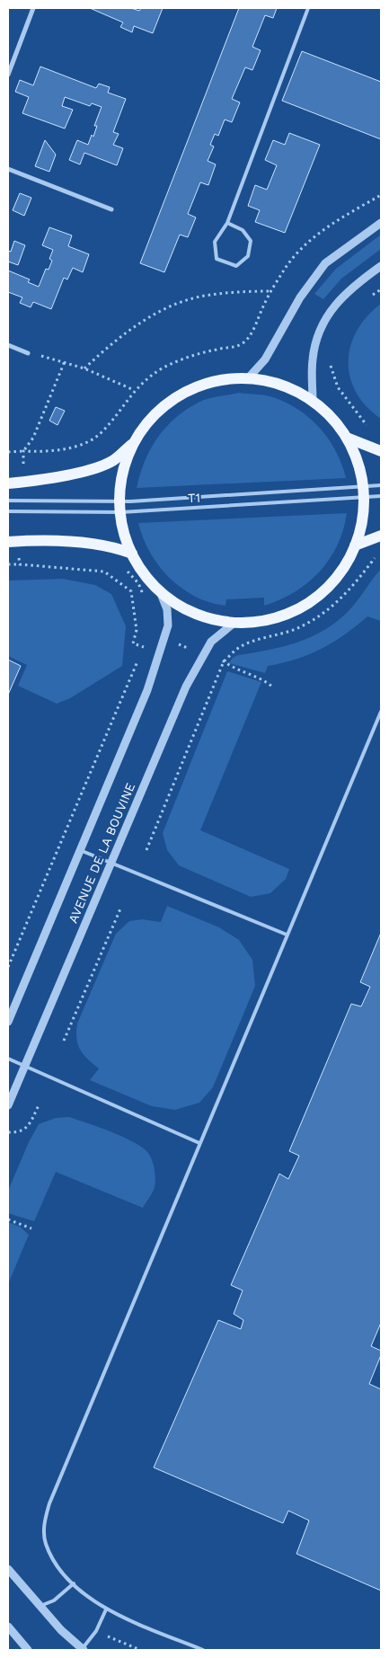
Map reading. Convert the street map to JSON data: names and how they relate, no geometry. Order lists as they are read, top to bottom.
{
  "streets": {
    "street": ["AVENUE DE LA BOUVINE"],
    "lane": ["T1"]
  }
}
